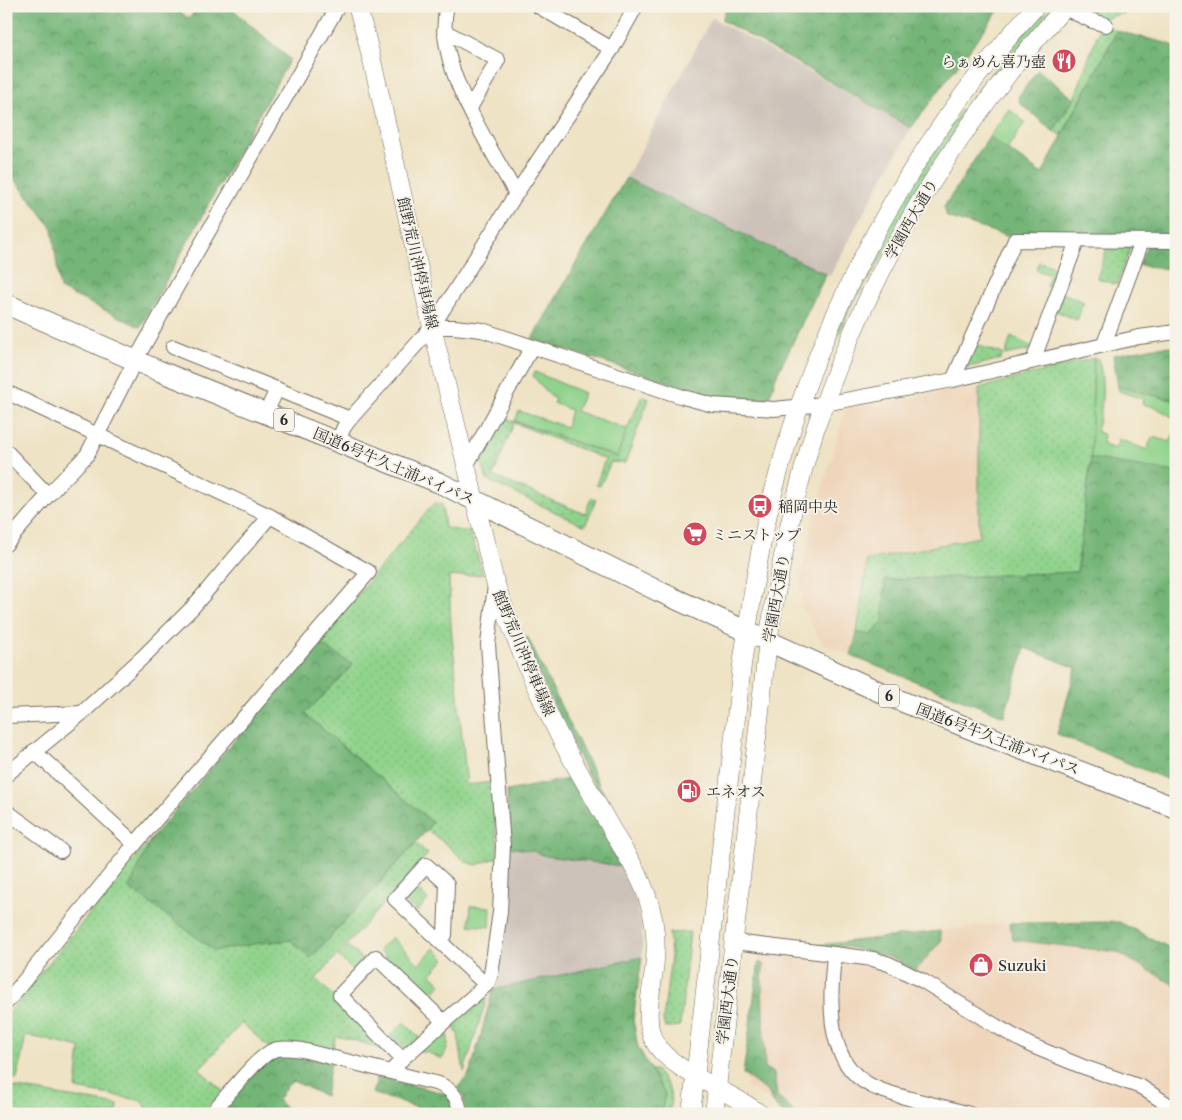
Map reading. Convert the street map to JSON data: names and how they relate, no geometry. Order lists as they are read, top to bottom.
{
  "streets": {
    "highway": ["6", "国道6号牛久土浦バイパス"],
    "main road": ["学園西大通り", "館野荒川沖停車場線"]
  },
  "crossings": [
    ["学園西大通り", "館野荒川沖停車場線"],
    ["学園西大通り", "6"],
    ["学園西大通り", "国道6号牛久土浦バイパス"],
    ["館野荒川沖停車場線", "国道6号牛久土浦バイパス"],
    ["6", "国道6号牛久土浦バイパス"]
  ],
  "places": {
    "restaurant": ["らぁめん喜乃壺"],
    "bus stop": ["稲岡中央"],
    "supermarket": ["ミニストップ"],
    "fuel station": ["エネオス"],
    "shop": ["Suzuki"]
  }
}
